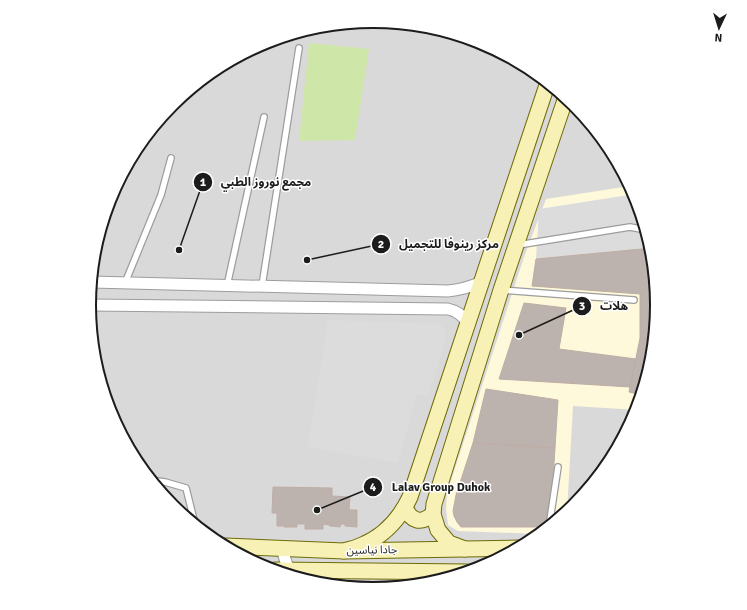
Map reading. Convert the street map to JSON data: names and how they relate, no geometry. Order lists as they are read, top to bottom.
{
  "streets": {
    "street": ["جادا نیاسین"]
  },
  "places": [
    "مجمع نوروز الطبي",
    "مركز رينوفا للتجميل",
    "هلات",
    "Lalav Group Duhok"
  ],
  "north": "bottom"
}
